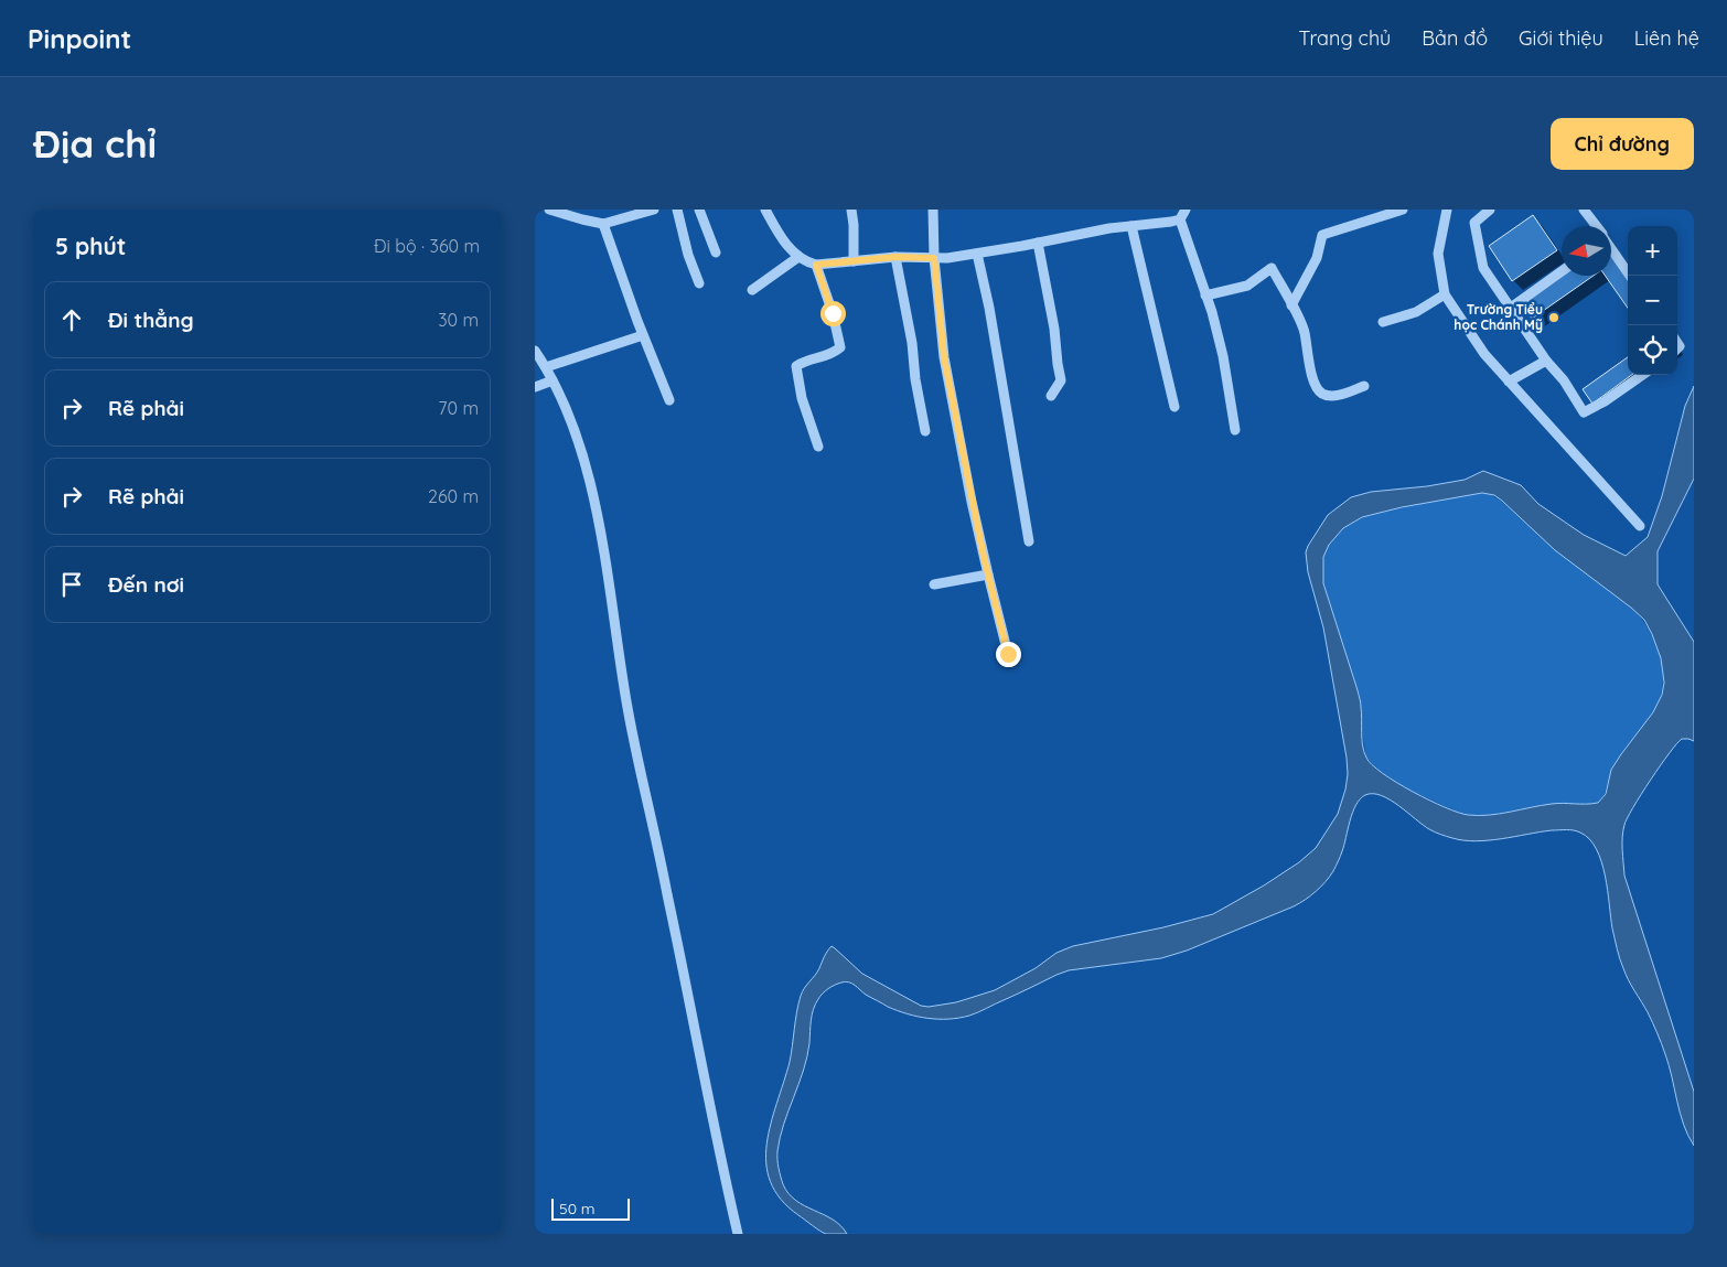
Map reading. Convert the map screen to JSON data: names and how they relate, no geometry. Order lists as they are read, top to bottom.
{
  "places": ["Trường Tiểu học Chánh Mỹ"],
  "scale_bar": "50 m",
  "north": "left",
  "page": {
    "header": "Pinpoint",
    "nav": [
      "Trang chủ",
      "Bản đồ",
      "Giới thiệu",
      "Liên hệ"
    ],
    "buttons": "Chỉ đường",
    "title": "Địa chỉ",
    "heading": ["5 phút", "Đi bộ · 360 m"],
    "map_buttons": ["+", "−"],
    "list": [
      ["Đi thẳng", "30 m"],
      ["Rẽ phải", "70 m"],
      ["Rẽ phải", "260 m"],
      "Đến nơi"
    ],
    "scale": "50 m"
  }
}
